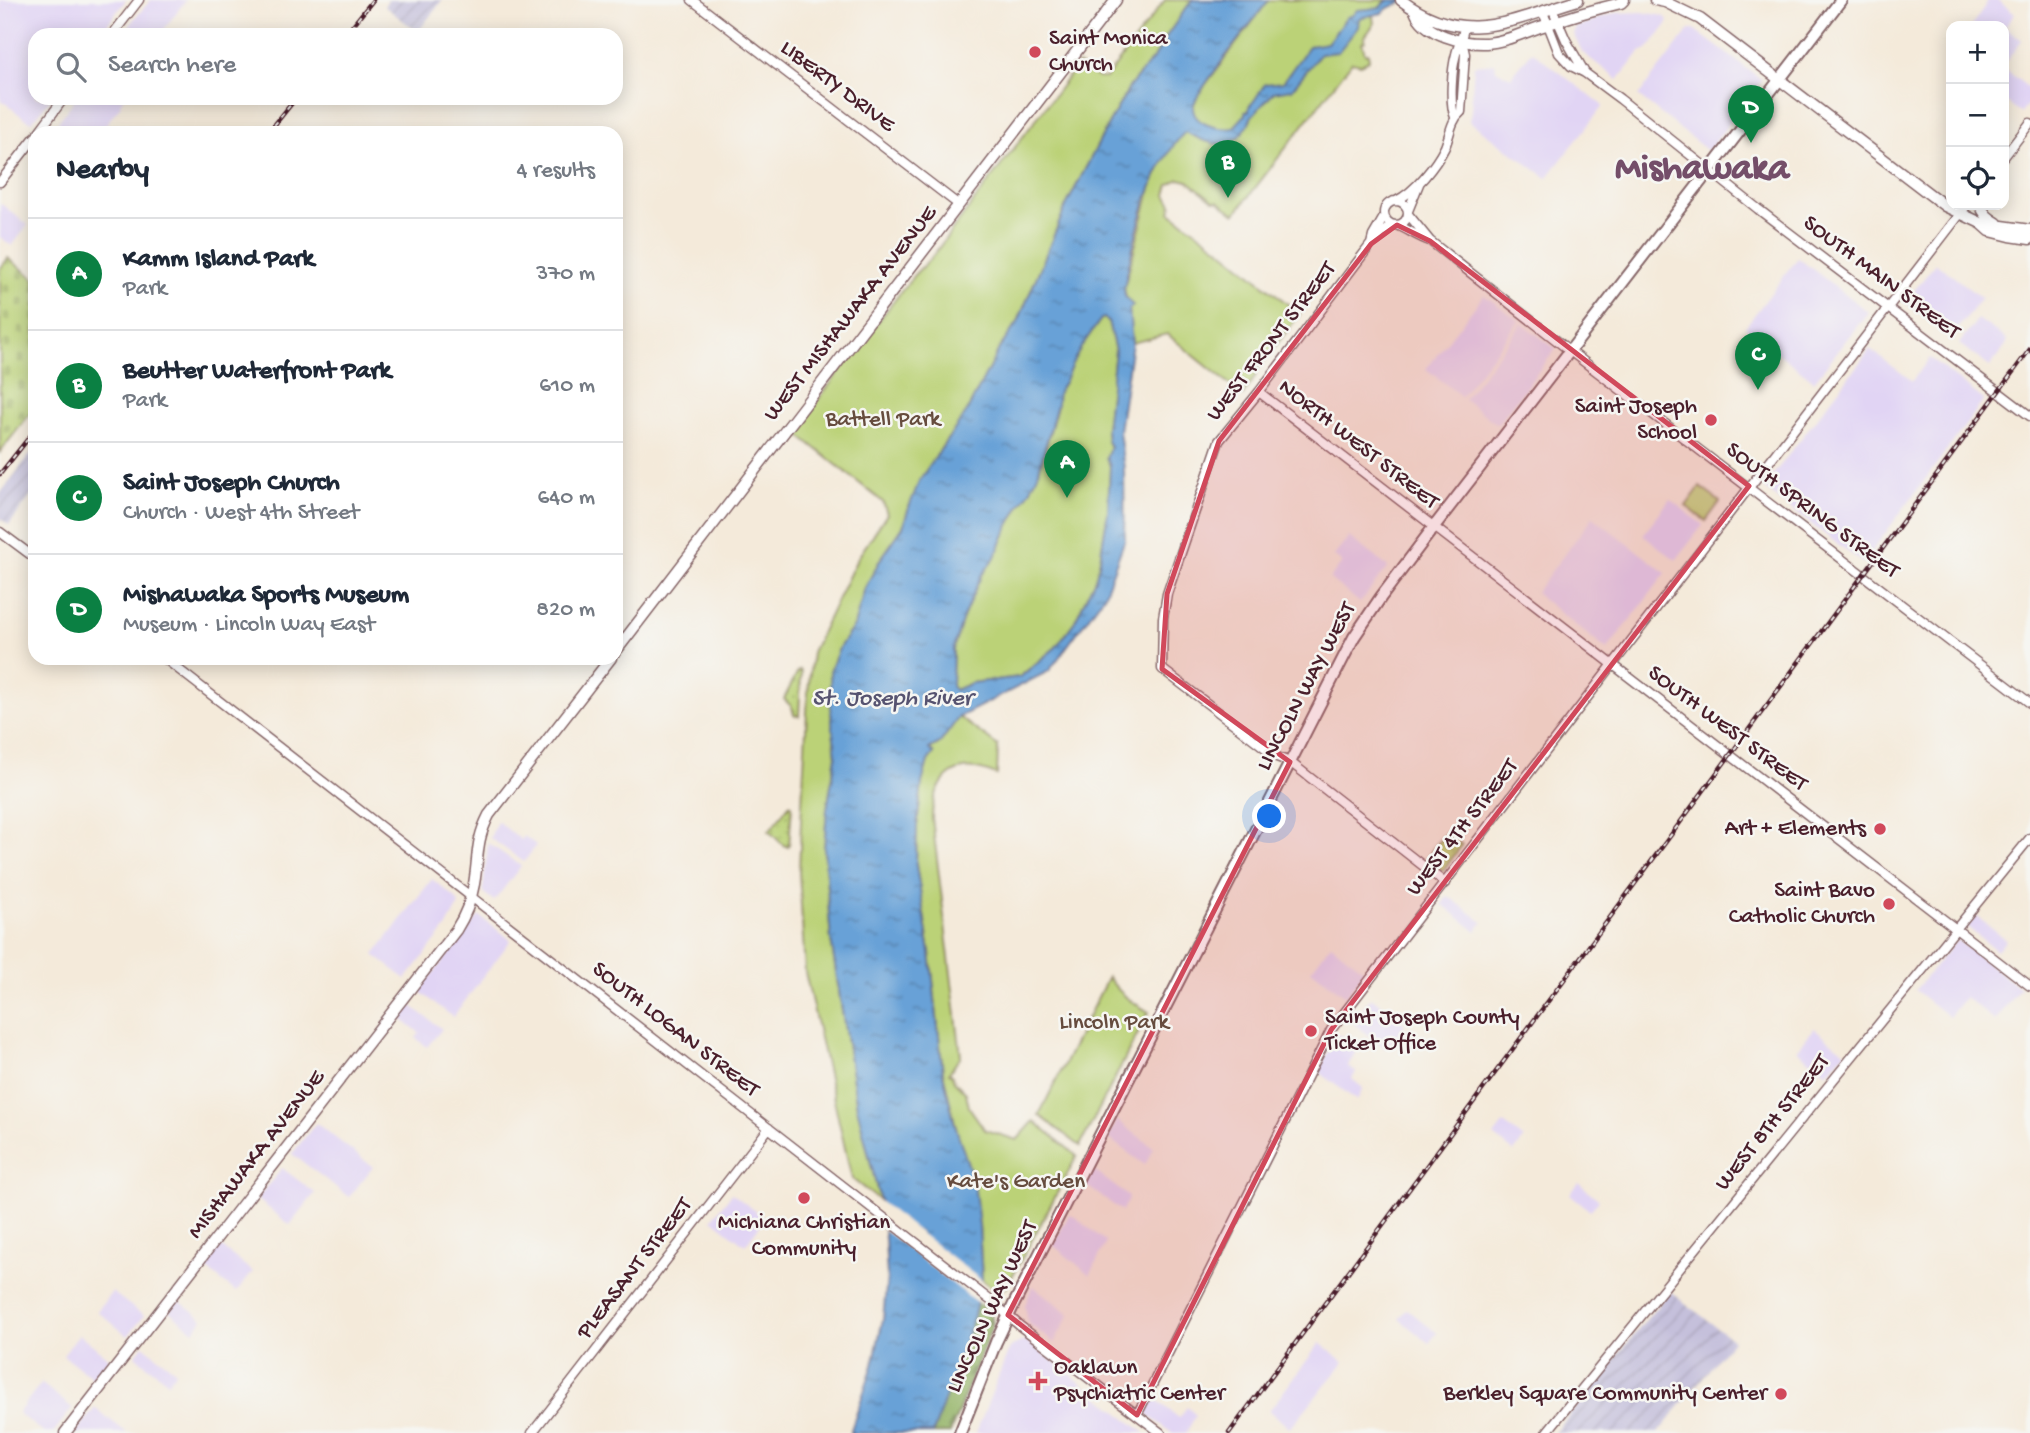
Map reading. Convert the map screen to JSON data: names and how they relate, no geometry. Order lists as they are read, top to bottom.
{
  "streets": {
    "main road": ["WEST MISHAWAKA AVENUE", "LINCOLN WAY WEST", "MISHAWAKA AVENUE"],
    "street": [
      "LIBERTY DRIVE",
      "SOUTH MAIN STREET",
      "WEST FRONT STREET",
      "NORTH WEST STREET",
      "SOUTH SPRING STREET",
      "SOUTH WEST STREET",
      "WEST 4TH STREET",
      "SOUTH LOGAN STREET",
      "WEST 8TH STREET",
      "PLEASANT STREET"
    ]
  },
  "crossings": [
    ["LIBERTY DRIVE", "WEST MISHAWAKA AVENUE"],
    ["SOUTH MAIN STREET", "LINCOLN WAY WEST"],
    ["SOUTH MAIN STREET", "WEST 4TH STREET"],
    ["WEST FRONT STREET", "NORTH WEST STREET"],
    ["WEST FRONT STREET", "LINCOLN WAY WEST"],
    ["NORTH WEST STREET", "LINCOLN WAY WEST"],
    ["NORTH WEST STREET", "SOUTH WEST STREET"],
    ["SOUTH SPRING STREET", "LINCOLN WAY WEST"],
    ["SOUTH SPRING STREET", "WEST 4TH STREET"],
    ["LINCOLN WAY WEST", "SOUTH WEST STREET"],
    ["LINCOLN WAY WEST", "SOUTH LOGAN STREET"],
    ["SOUTH WEST STREET", "WEST 4TH STREET"],
    ["SOUTH WEST STREET", "WEST 8TH STREET"],
    ["WEST 4TH STREET", "SOUTH LOGAN STREET"],
    ["SOUTH LOGAN STREET", "MISHAWAKA AVENUE"],
    ["SOUTH LOGAN STREET", "PLEASANT STREET"]
  ],
  "districts": ["Mishawaka"],
  "water": ["St. Joseph River"],
  "parks": ["Battell Park", "Lincoln Park", "Kate's Garden"],
  "places": {
    "other": [
      "Saint Monica Church",
      "Saint Joseph School",
      "Art + Elements",
      "Saint Bavo Catholic Church",
      "Saint Joseph County Ticket Office",
      "Michiana Christian Community",
      "Berkley Square Community Center"
    ],
    "health": ["Oaklawn Psychiatric Center"]
  },
  "page": {
    "map_buttons": ["+", "−"],
    "search": "Search here",
    "pins": [
      "D",
      "B",
      "C",
      "A"
    ],
    "heading": ["Nearby", "4 results"],
    "list": [
      {
        "mark": "A",
        "name": "Kamm Island Park",
        "note": "Park",
        "value": "370 m"
      },
      {
        "mark": "B",
        "name": "Beutter Waterfront Park",
        "note": "Park",
        "value": "610 m"
      },
      {
        "mark": "C",
        "name": "Saint Joseph Church",
        "note": "Church · West 4th Street",
        "value": "640 m"
      },
      {
        "mark": "D",
        "name": "Mishawaka Sports Museum",
        "note": "Museum · Lincoln Way East",
        "value": "820 m"
      }
    ]
  }
}
